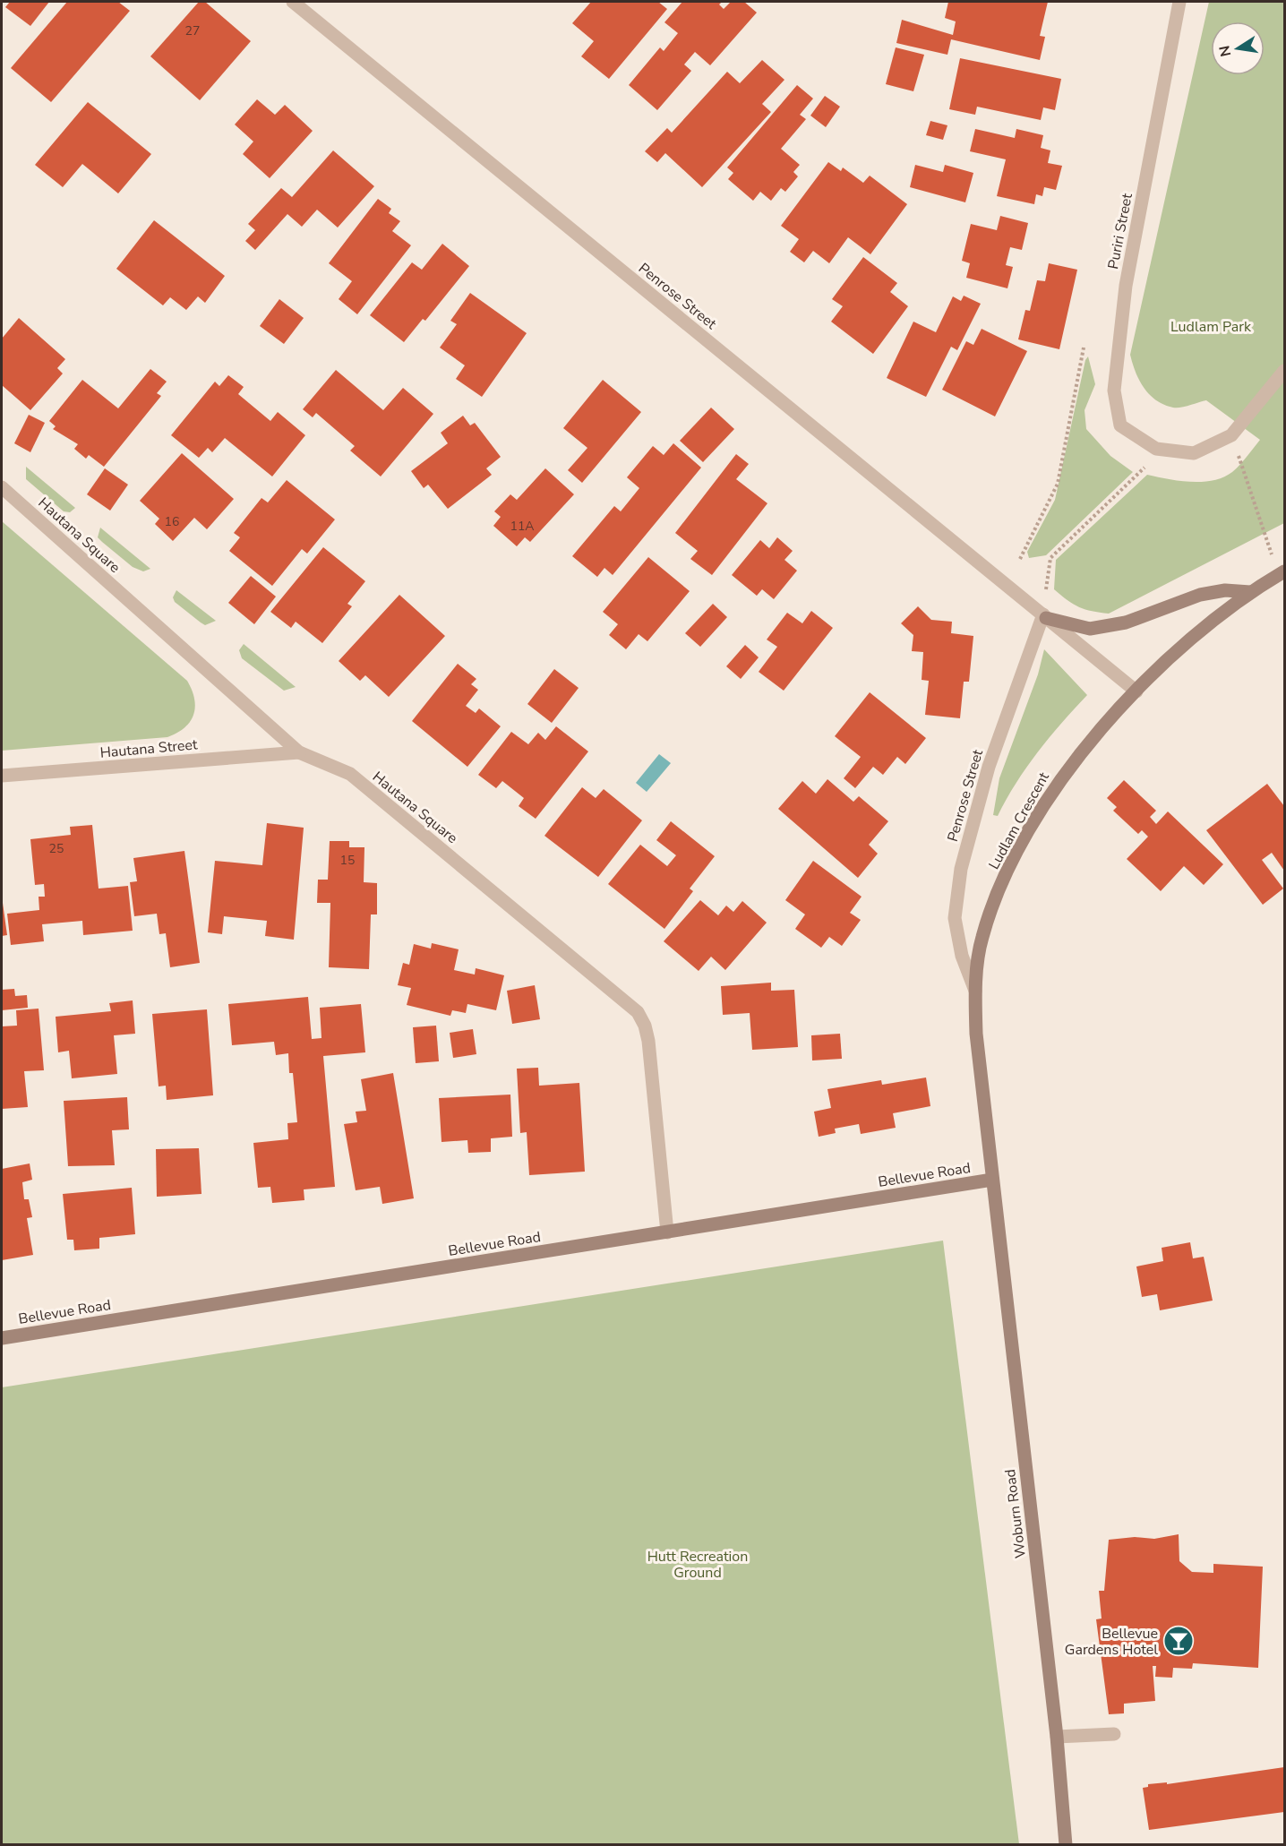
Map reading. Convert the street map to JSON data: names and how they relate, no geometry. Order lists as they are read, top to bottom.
{
  "streets": {
    "main road": ["Ludlam Crescent", "Bellevue Road", "Woburn Road"],
    "street": [
      "Puriri Street",
      "Penrose Street",
      "Hautana Square",
      "Hautana Street"
    ]
  },
  "crossings": [
    ["Penrose Street", "Ludlam Crescent"],
    ["Hautana Square", "Hautana Street"],
    ["Hautana Square", "Bellevue Road"],
    ["Ludlam Crescent", "Bellevue Road"],
    ["Ludlam Crescent", "Woburn Road"],
    ["Bellevue Road", "Woburn Road"]
  ],
  "parks": ["Ludlam Park", "Hutt Recreation Ground"],
  "places": {
    "bar": ["Bellevue Gardens Hotel"]
  },
  "house_numbers": [
    "27",
    "16",
    "11A",
    "25",
    "15"
  ],
  "north": "left"
}
